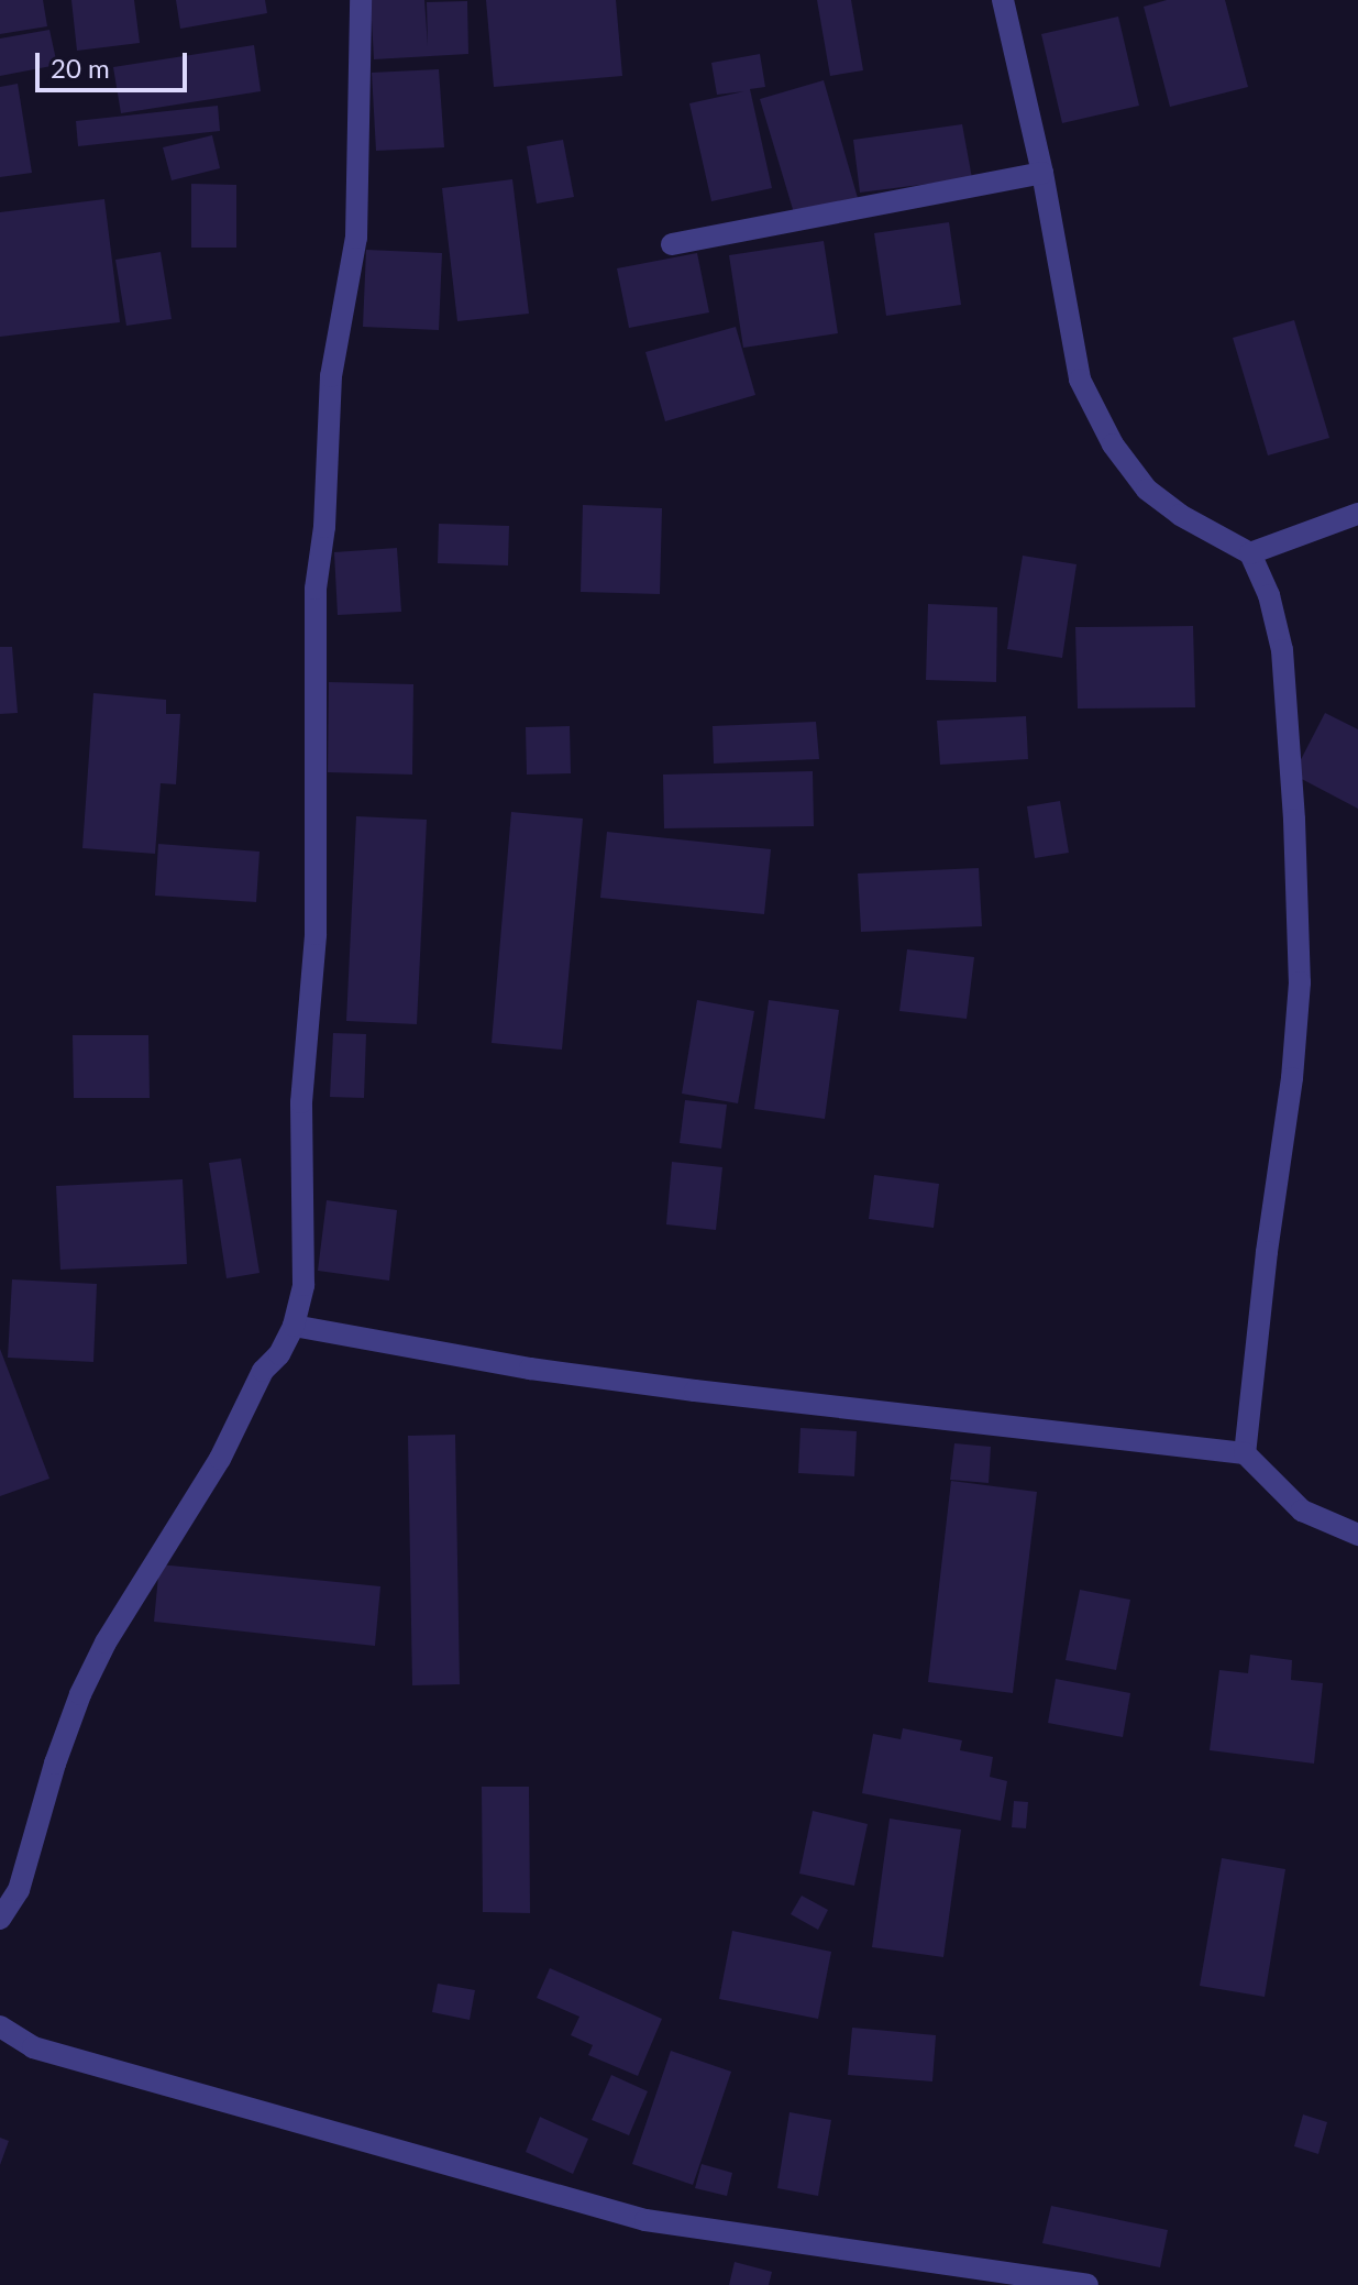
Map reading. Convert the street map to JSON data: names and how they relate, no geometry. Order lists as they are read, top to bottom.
{
  "scale_bar": "20 m"
}
